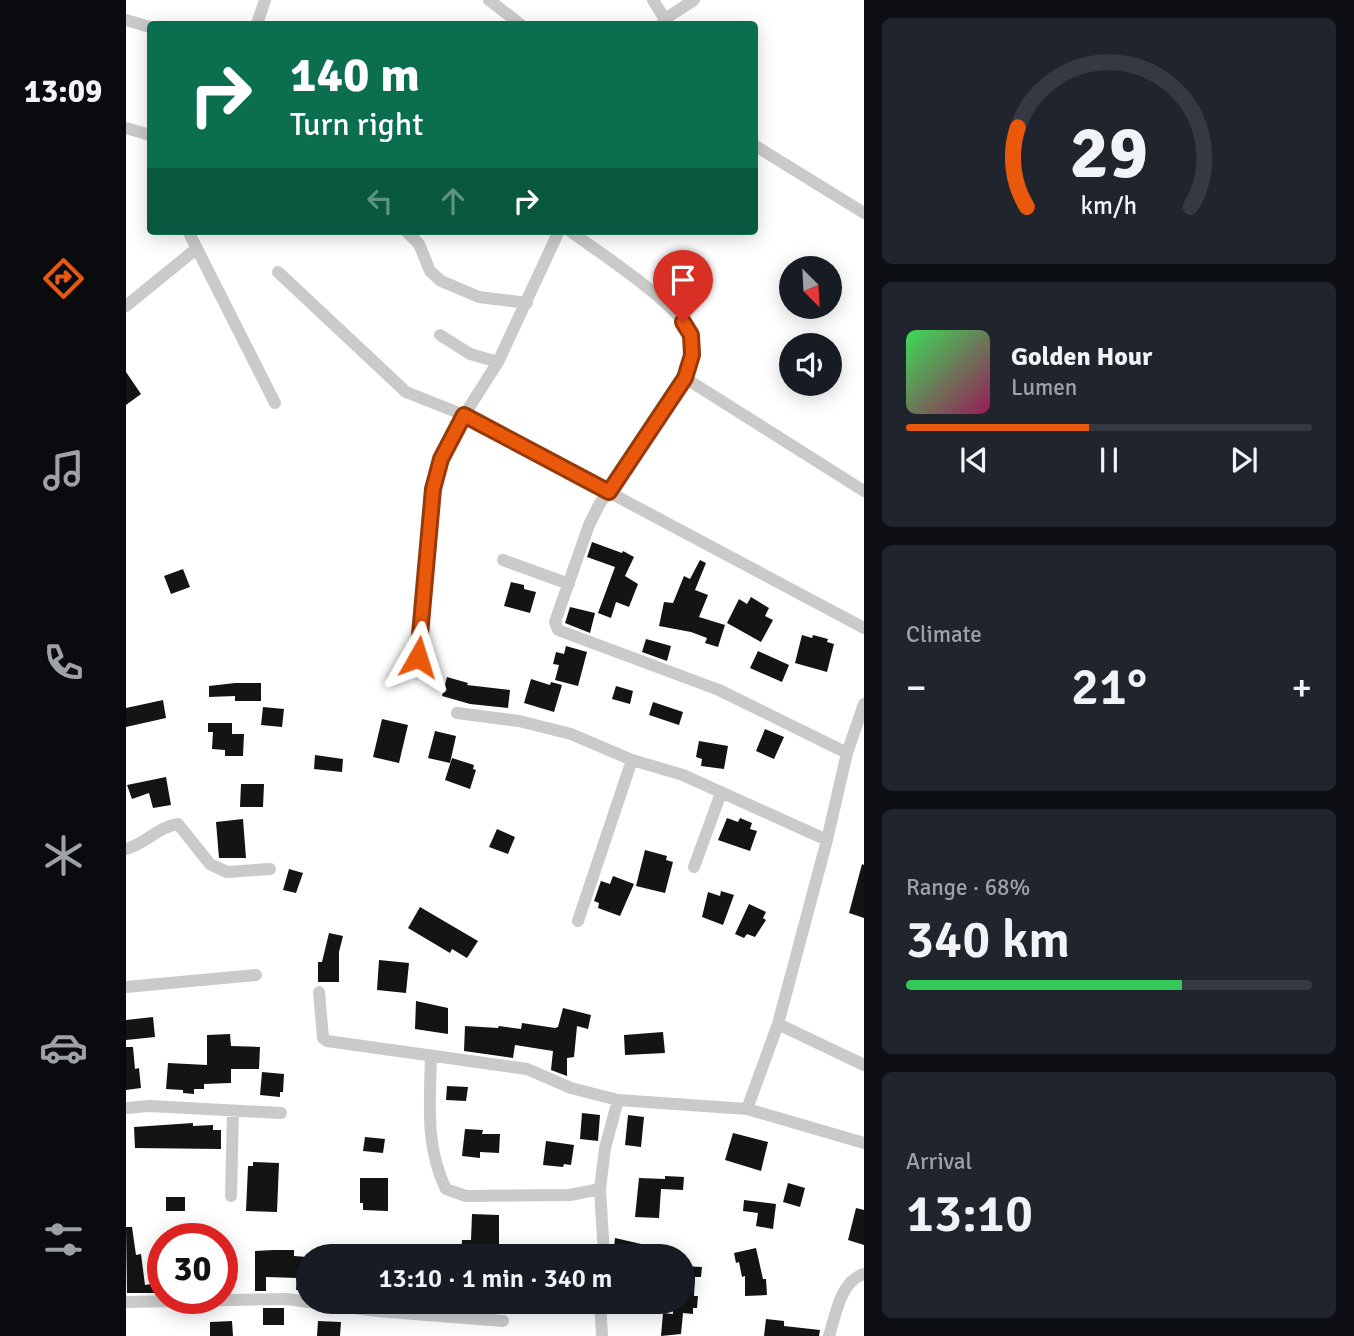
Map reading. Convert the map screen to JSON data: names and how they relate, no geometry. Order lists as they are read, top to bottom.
{
  "north": "bottom right",
  "page": {
    "tabs": "13:09",
    "turn": ["140 m", "Turn right"],
    "song": ["Golden Hour", "Lumen"],
    "tile": [
      "Climate",
      ["Range · 68%", "340 km"],
      ["Arrival", "13:10"]
    ],
    "heat": ["−", "21°", "+"],
    "limit": "30",
    "trip": "13:10 · 1 min · 340 m",
    "gauge": ["29", "km/h"]
  }
}
